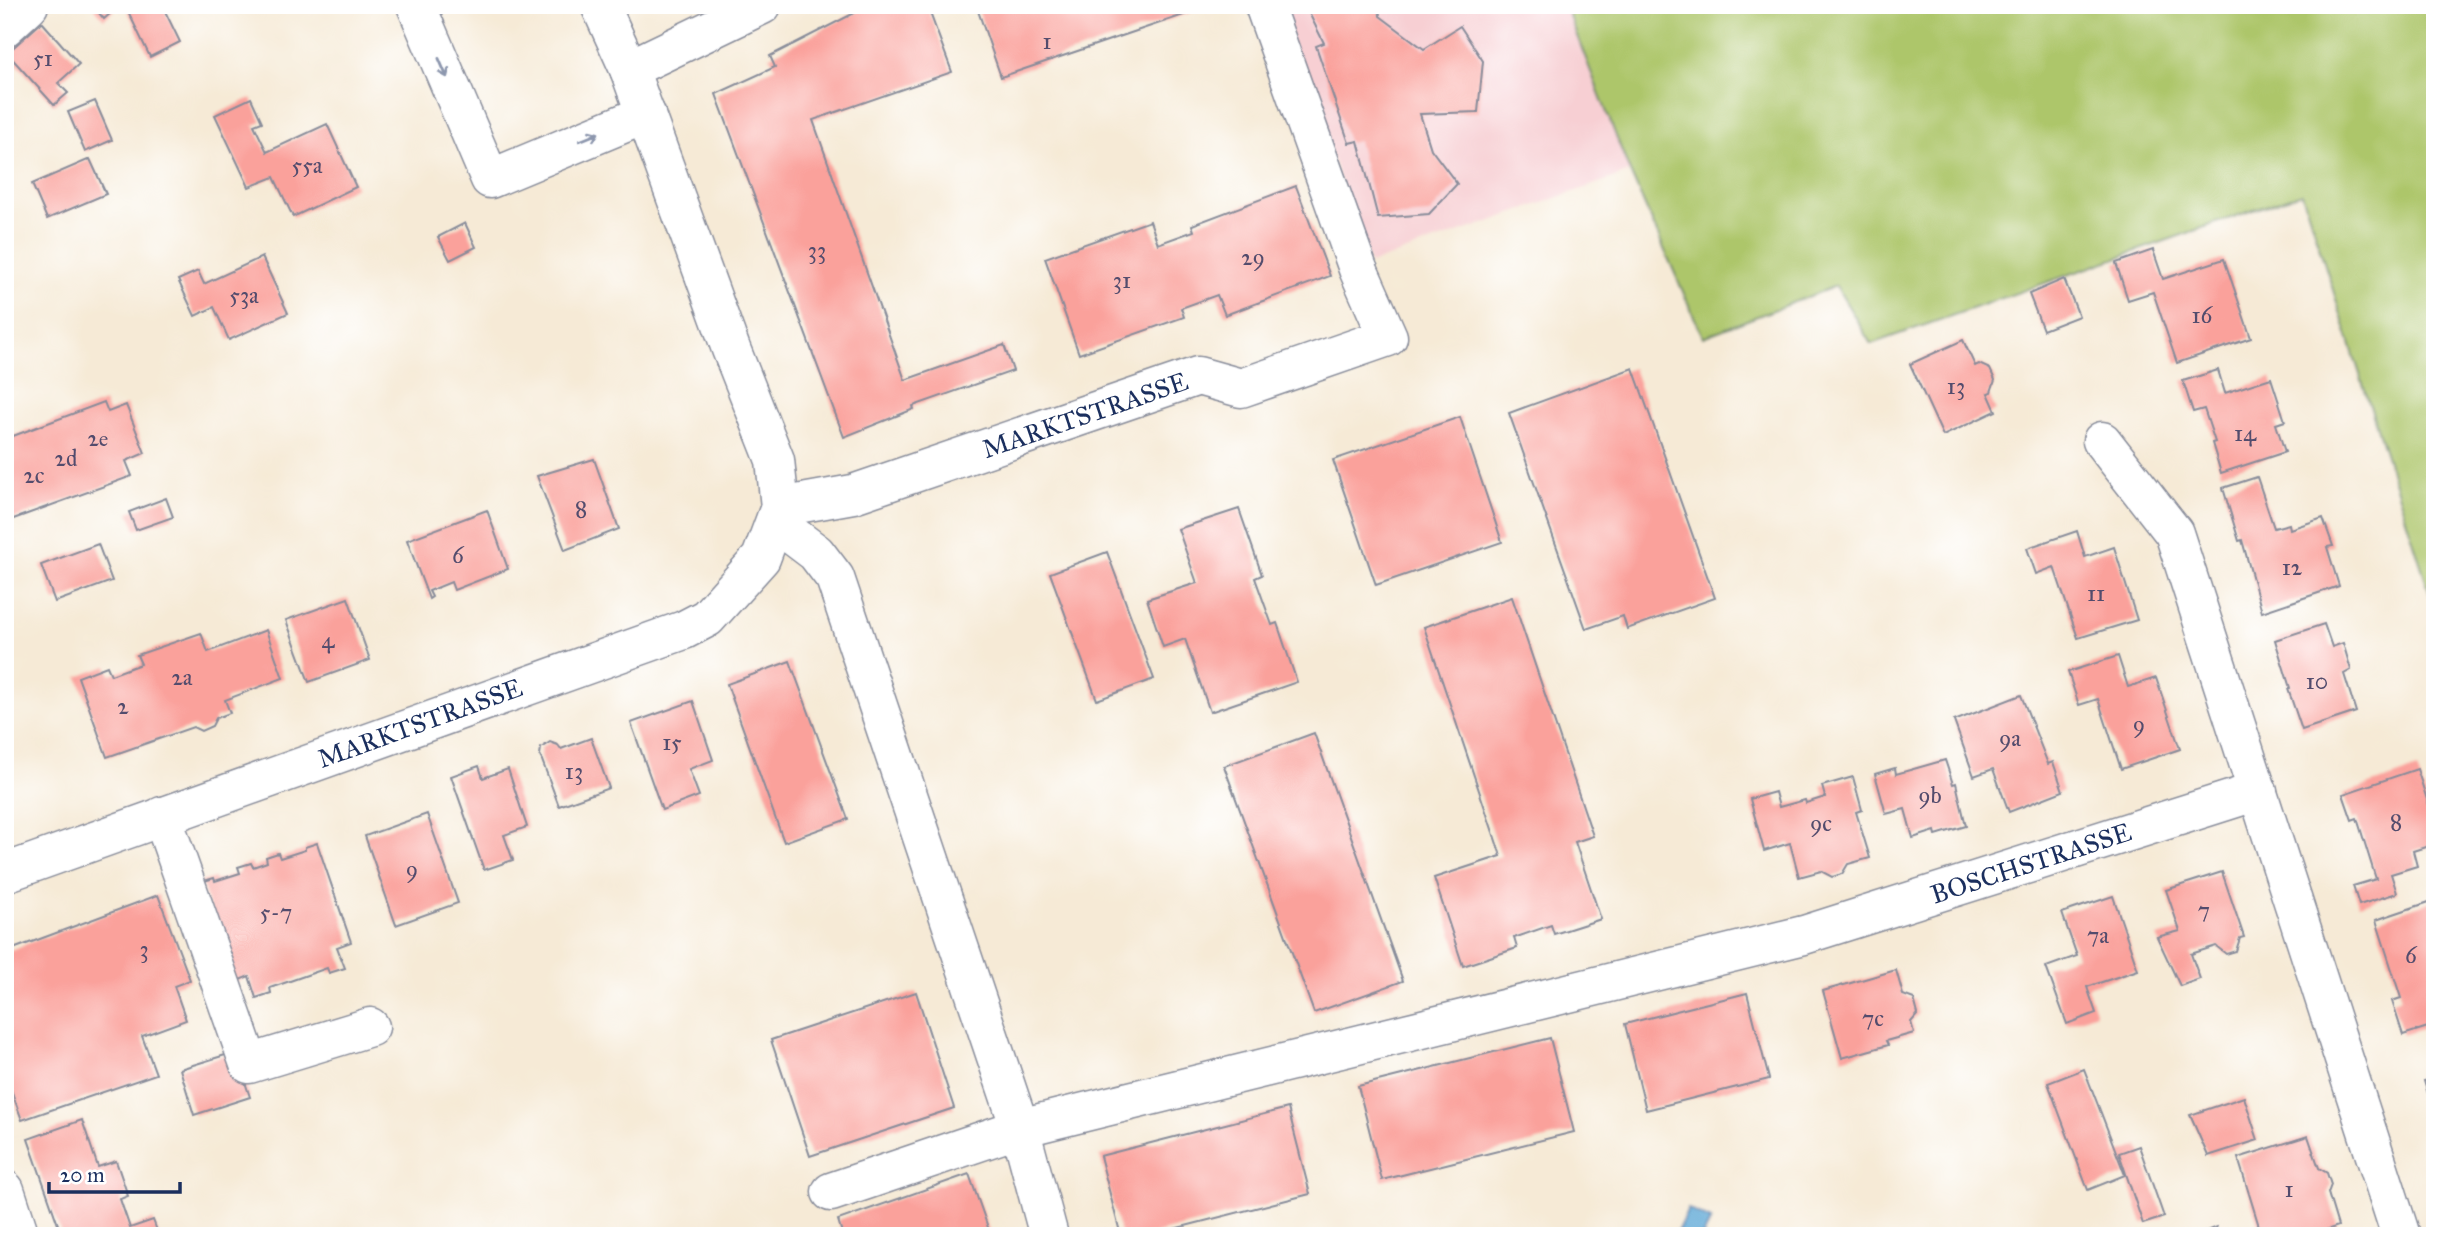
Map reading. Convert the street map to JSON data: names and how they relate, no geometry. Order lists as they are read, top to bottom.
{
  "streets": {
    "street": ["MARKTSTRASSE", "BOSCHSTRASSE"]
  },
  "house_numbers": [
    "1",
    "51",
    "55a",
    "33",
    "29",
    "31",
    "53a",
    "16",
    "13",
    "14",
    "2e",
    "2d",
    "2c",
    "8",
    "6",
    "12",
    "11",
    "4",
    "2a",
    "10",
    "2",
    "9",
    "9a",
    "15",
    "13",
    "9b",
    "8",
    "9c",
    "9",
    "7",
    "5-7",
    "7a",
    "3",
    "6",
    "7c",
    "1"
  ],
  "scale_bar": "20 m"
}
